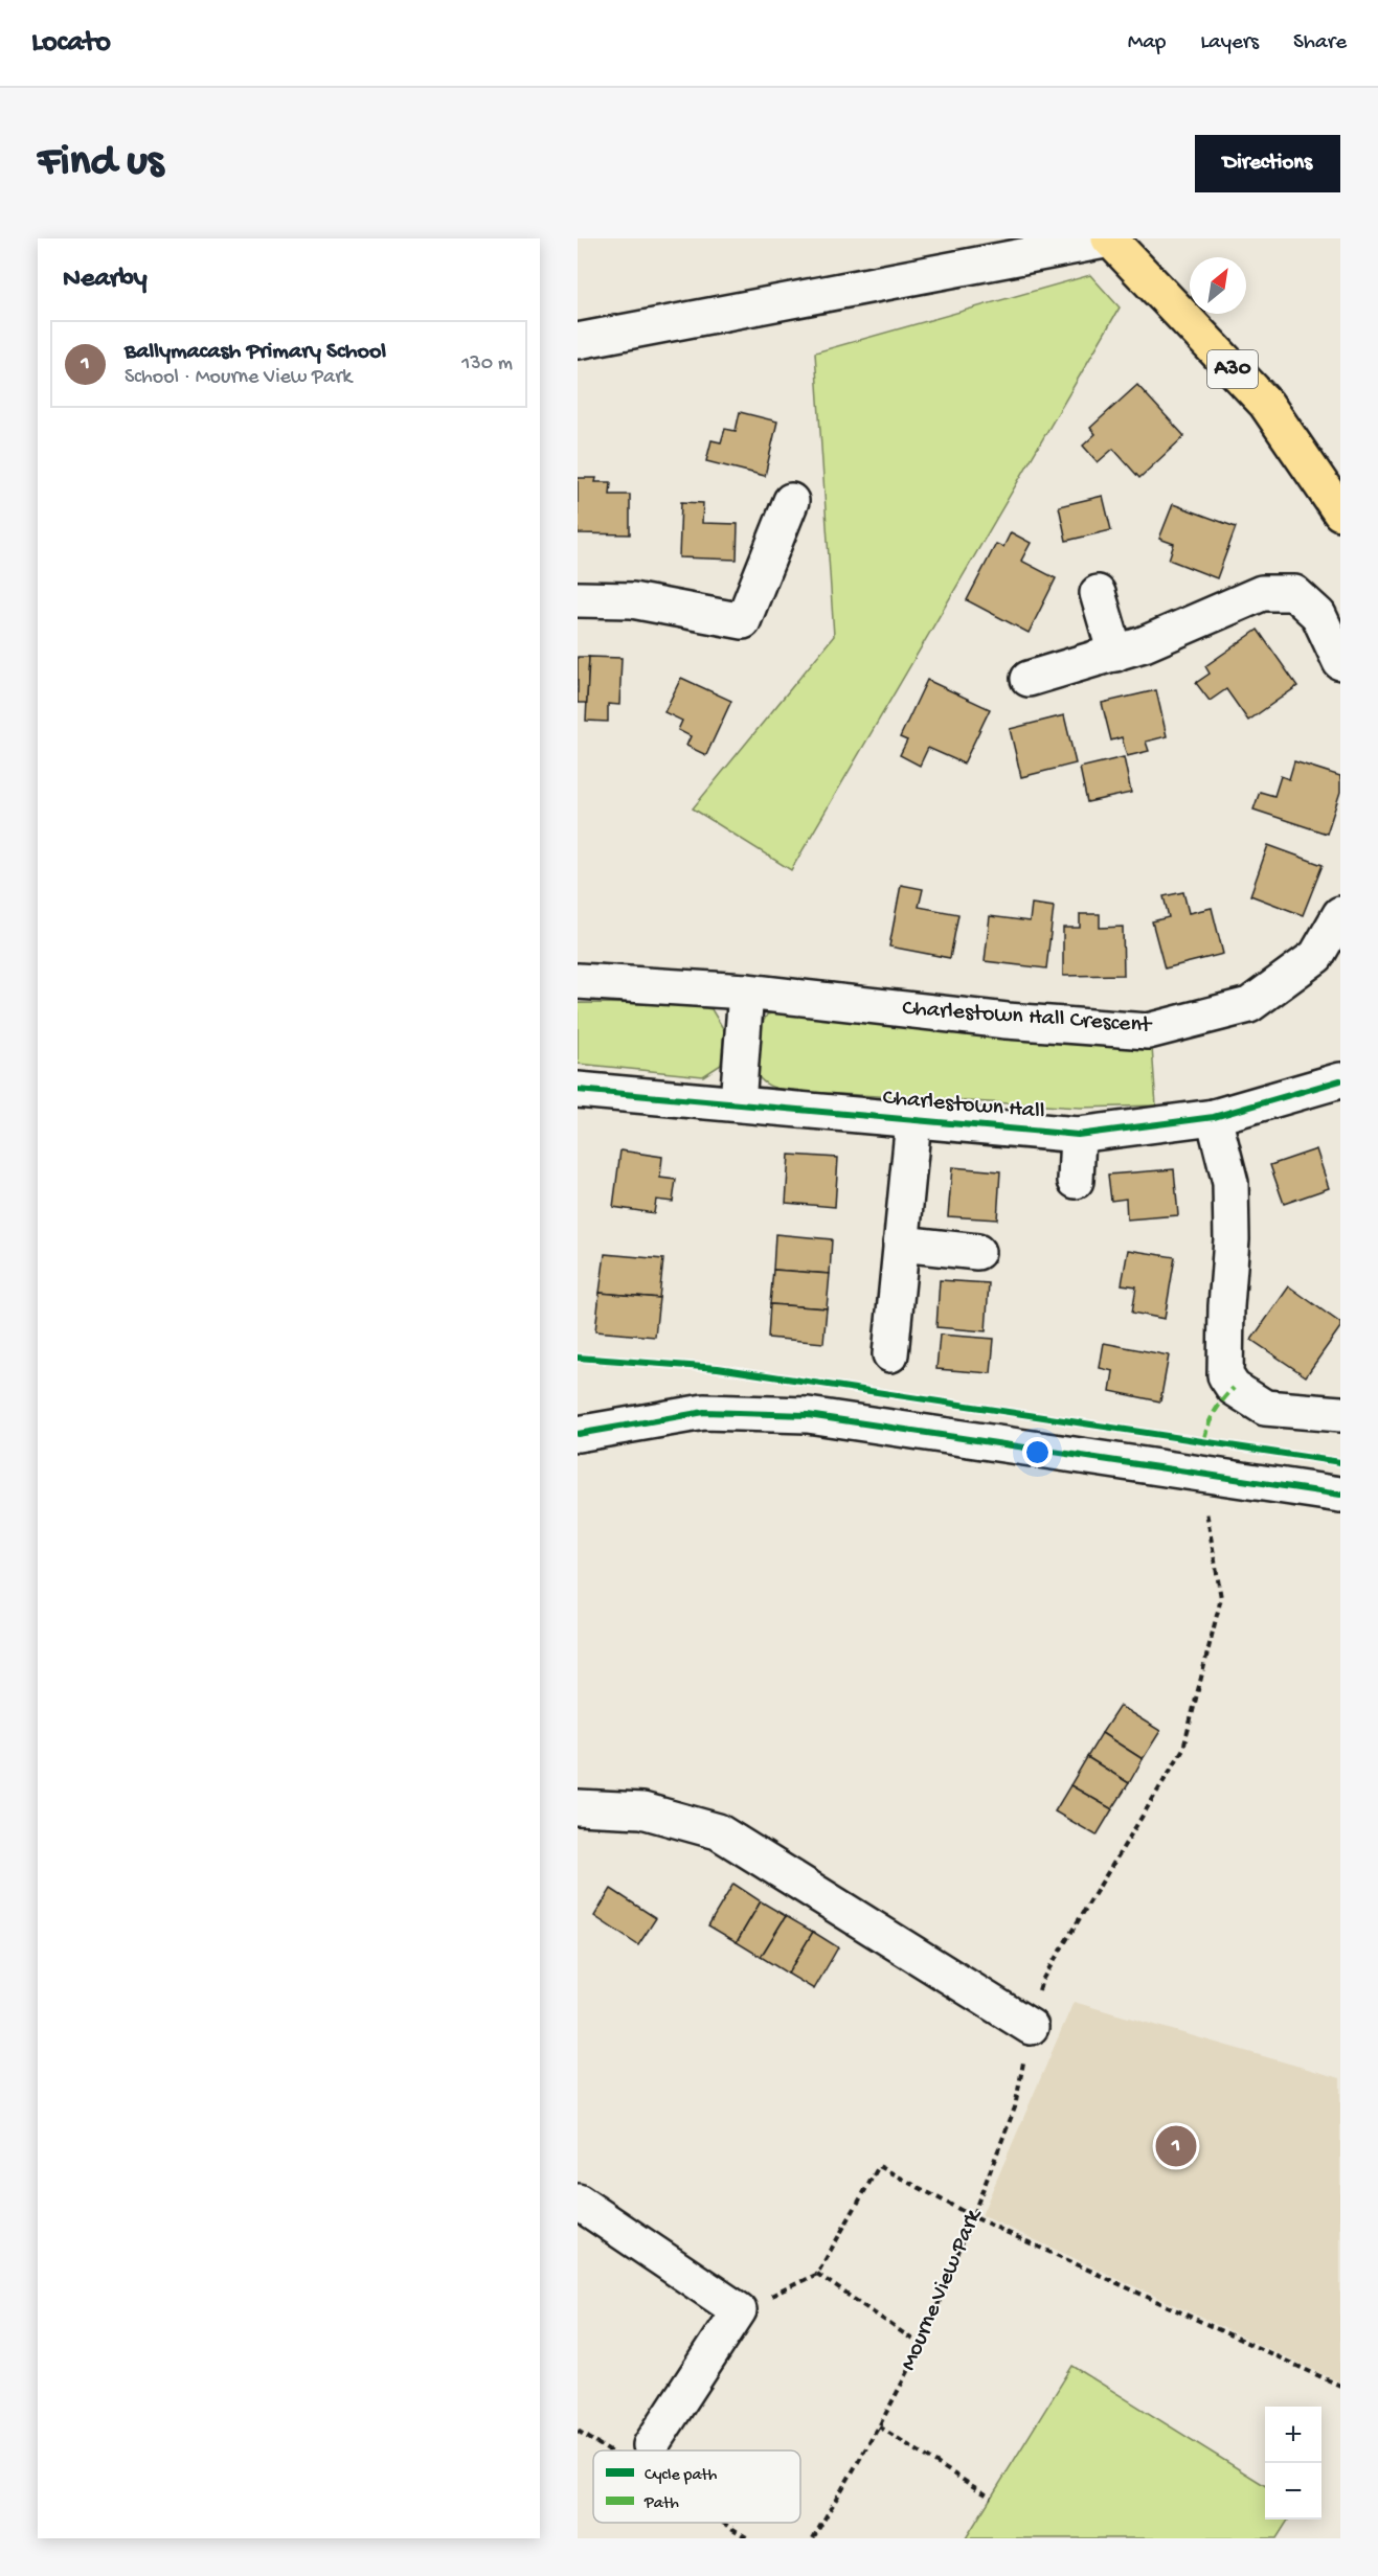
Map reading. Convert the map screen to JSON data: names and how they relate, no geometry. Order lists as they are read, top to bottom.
{
  "streets": {
    "main road": ["A30"],
    "street": ["Charlestown Hall Crescent", "Charlestown Hall"],
    "path": ["Mourne View Park"]
  },
  "legend": ["Cycle path", "Path"],
  "north": "top right",
  "page": {
    "header": "Locato",
    "nav": ["Map", "Layers", "Share"],
    "buttons": "Directions",
    "title": "Find us",
    "heading": "Nearby",
    "list": [
      {
        "mark": "1",
        "name": "Ballymacash Primary School",
        "note": "School · Mourne View Park",
        "value": "130 m"
      }
    ],
    "pins": "1",
    "map_buttons": ["+", "−"]
  }
}
